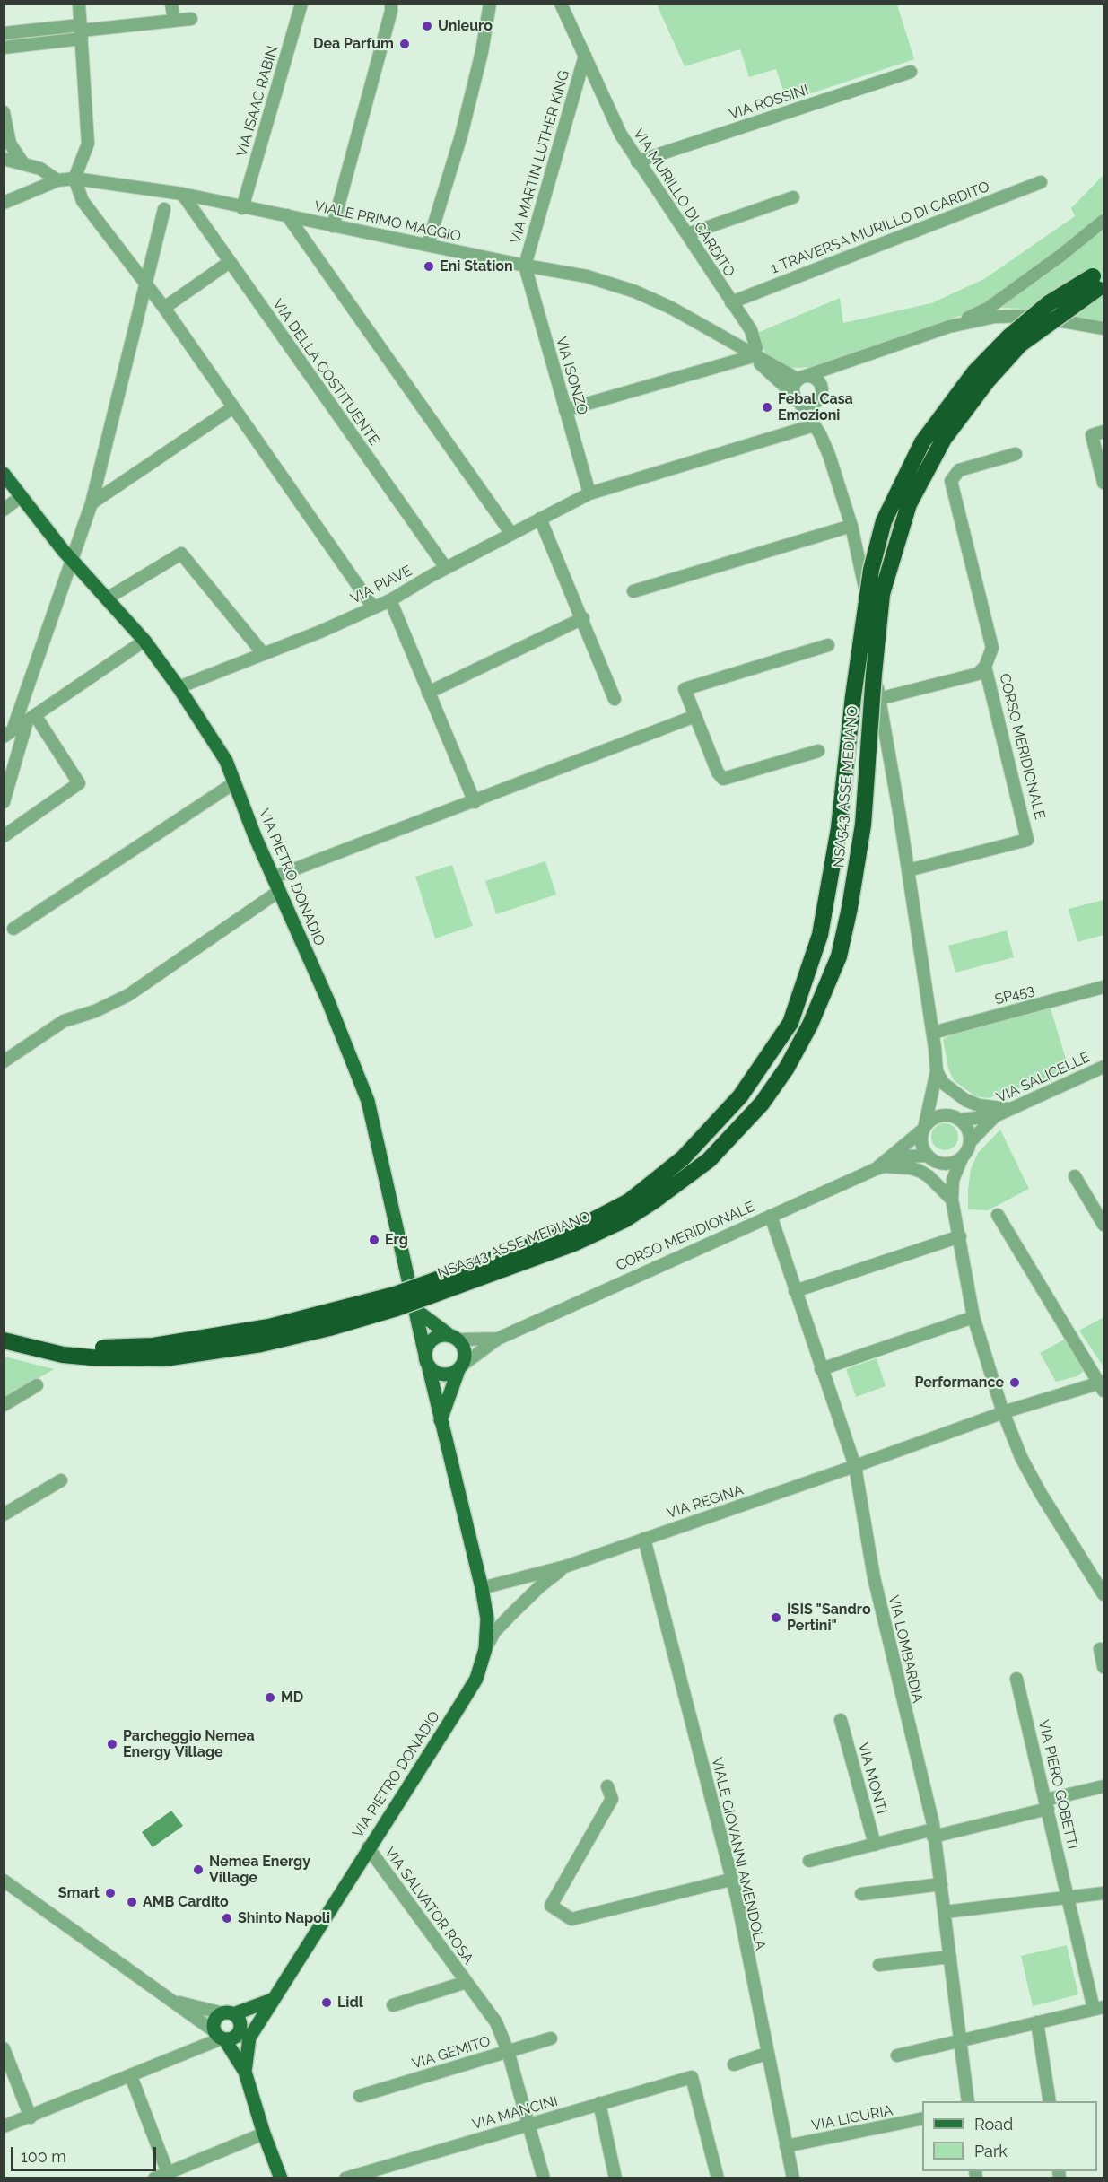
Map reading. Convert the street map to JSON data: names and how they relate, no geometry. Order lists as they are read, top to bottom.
{
  "streets": {
    "highway": ["NSA543 ASSE MEDIANO"],
    "main road": ["VIA PIETRO DONADIO"],
    "street": [
      "VIA ISAAC RABIN",
      "VIA ROSSINI",
      "VIA MARTIN LUTHER KING",
      "VIA MURILLO DI CARDITO",
      "VIALE PRIMO MAGGIO",
      "1 TRAVERSA MURILLO DI CARDITO",
      "VIA DELLA COSTITUENTE",
      "VIA ISONZO",
      "VIA PIAVE",
      "CORSO MERIDIONALE",
      "SP453",
      "VIA SALICELLE",
      "VIA REGINA",
      "VIA LOMBARDIA",
      "VIA MONTI",
      "VIA PIERO GOBETTI",
      "VIALE GIOVANNI AMENDOLA",
      "VIA SALVATOR ROSA",
      "VIA GEMITO",
      "VIA MANCINI",
      "VIA LIGURIA"
    ]
  },
  "crossings": [
    ["VIA ISAAC RABIN", "VIALE PRIMO MAGGIO"],
    ["VIA ROSSINI", "VIA MURILLO DI CARDITO"],
    ["VIA MARTIN LUTHER KING", "VIA MURILLO DI CARDITO"],
    ["VIA MARTIN LUTHER KING", "VIALE PRIMO MAGGIO"],
    ["VIA MARTIN LUTHER KING", "VIA ISONZO"],
    ["VIA MURILLO DI CARDITO", "VIALE PRIMO MAGGIO"],
    ["VIA MURILLO DI CARDITO", "1 TRAVERSA MURILLO DI CARDITO"],
    ["VIALE PRIMO MAGGIO", "VIA DELLA COSTITUENTE"],
    ["VIALE PRIMO MAGGIO", "VIA ISONZO"],
    ["VIA DELLA COSTITUENTE", "VIA PIAVE"],
    ["VIA ISONZO", "VIA PIAVE"],
    ["VIA PIAVE", "VIA PIETRO DONADIO"],
    ["CORSO MERIDIONALE", "VIA LOMBARDIA"],
    ["VIA PIETRO DONADIO", "VIA REGINA"],
    ["VIA PIETRO DONADIO", "VIA SALVATOR ROSA"],
    ["VIA REGINA", "VIA LOMBARDIA"],
    ["VIA REGINA", "VIALE GIOVANNI AMENDOLA"],
    ["VIALE GIOVANNI AMENDOLA", "VIA LIGURIA"],
    ["VIA SALVATOR ROSA", "VIA GEMITO"],
    ["VIA SALVATOR ROSA", "VIA MANCINI"]
  ],
  "places": [
    "Unieuro",
    "Dea Parfum",
    "Eni Station",
    "Febal Casa Emozioni",
    "Erg",
    "Performance",
    "ISIS \"Sandro Pertini\"",
    "MD",
    "Parcheggio Nemea Energy Village",
    "Nemea Energy Village",
    "Smart",
    "AMB Cardito",
    "Shinto Napoli",
    "Lidl"
  ],
  "legend": ["Road", "Park"],
  "scale_bar": "100 m"
}
